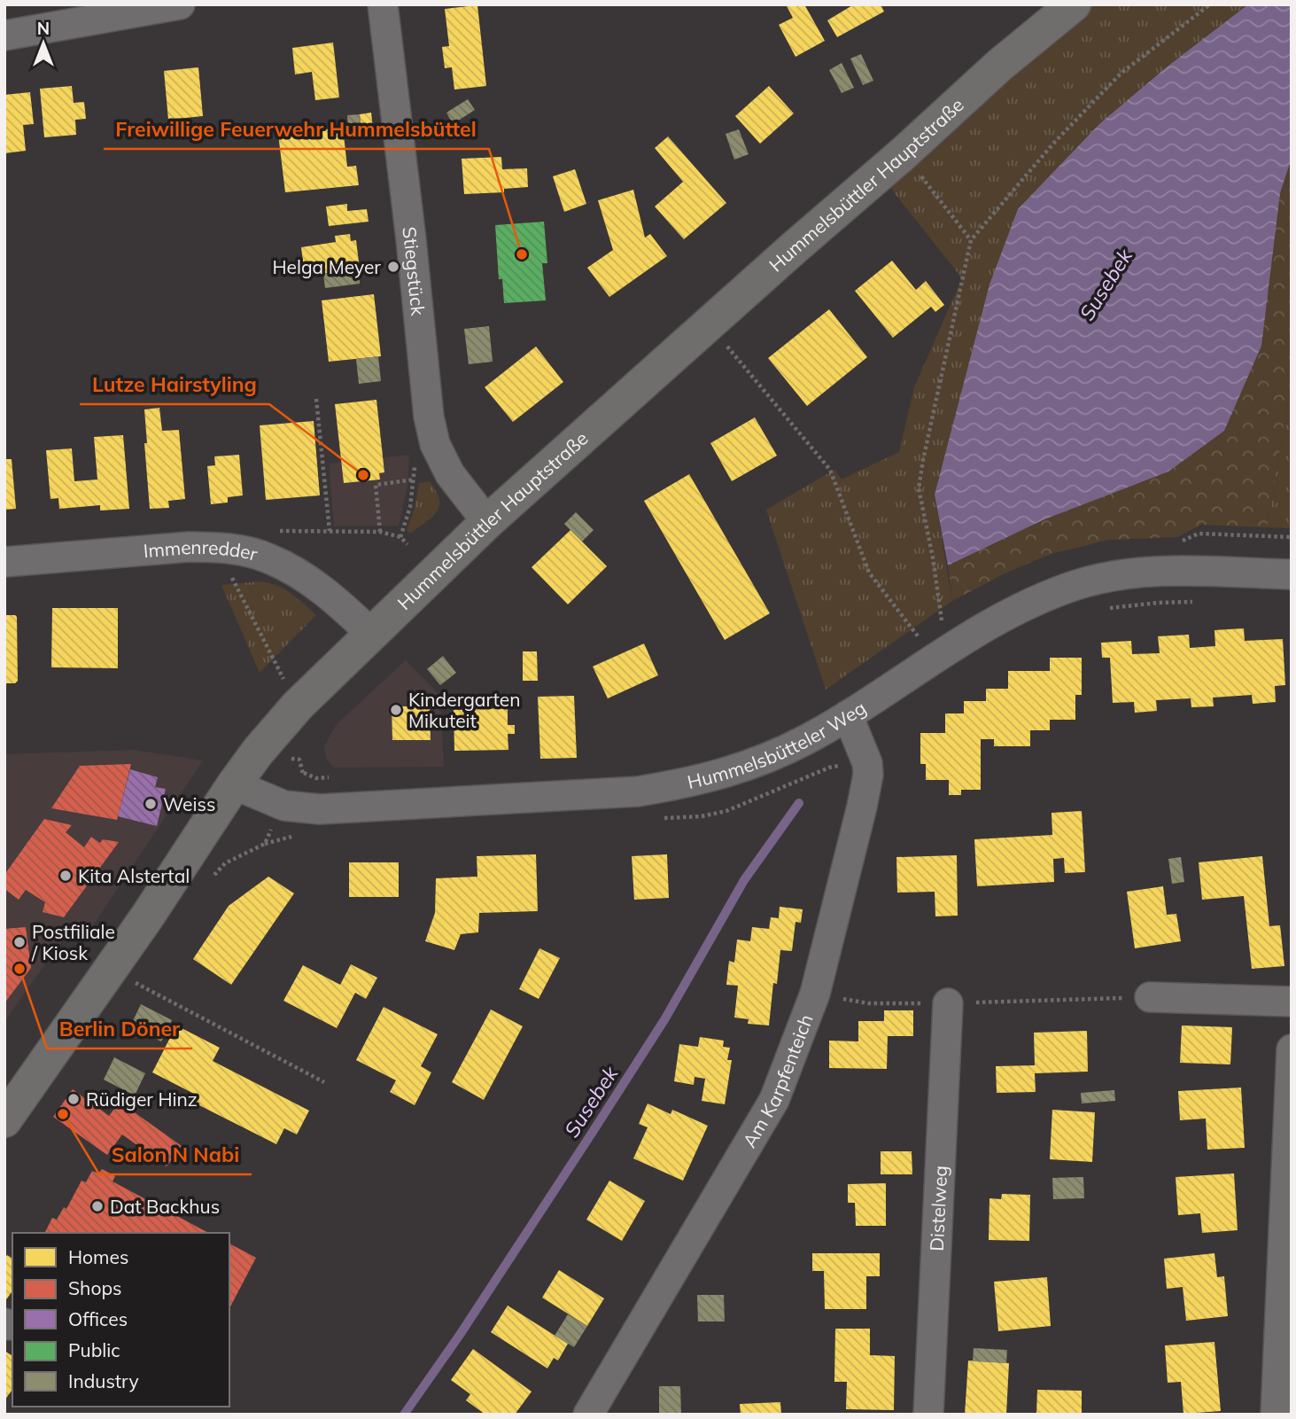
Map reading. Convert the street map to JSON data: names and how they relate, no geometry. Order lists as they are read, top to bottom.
{
  "streets": {
    "main road": ["Hummelsbüttler Hauptstraße"],
    "street": [
      "Stiegstück",
      "Immenredder",
      "Hummelsbütteler Weg",
      "Am Karpfenteich",
      "Distelweg"
    ]
  },
  "crossings": [
    ["Hummelsbüttler Hauptstraße", "Stiegstück"],
    ["Hummelsbüttler Hauptstraße", "Immenredder"],
    ["Hummelsbüttler Hauptstraße", "Hummelsbütteler Weg"],
    ["Hummelsbütteler Weg", "Am Karpfenteich"]
  ],
  "water": ["Susebek"],
  "places": [
    "Freiwillige Feuerwehr Hummelsbüttel",
    "Helga Meyer",
    "Lutze Hairstyling",
    "Kindergarten Mikuteit",
    "Weiss",
    "Kita Alstertal",
    "Postfiliale / Kiosk",
    "Berlin Döner",
    "Rüdiger Hinz",
    "Salon N Nabi",
    "Dat Backhus"
  ],
  "legend": [
    "Homes",
    "Shops",
    "Offices",
    "Public",
    "Industry"
  ],
  "north": "top"
}
